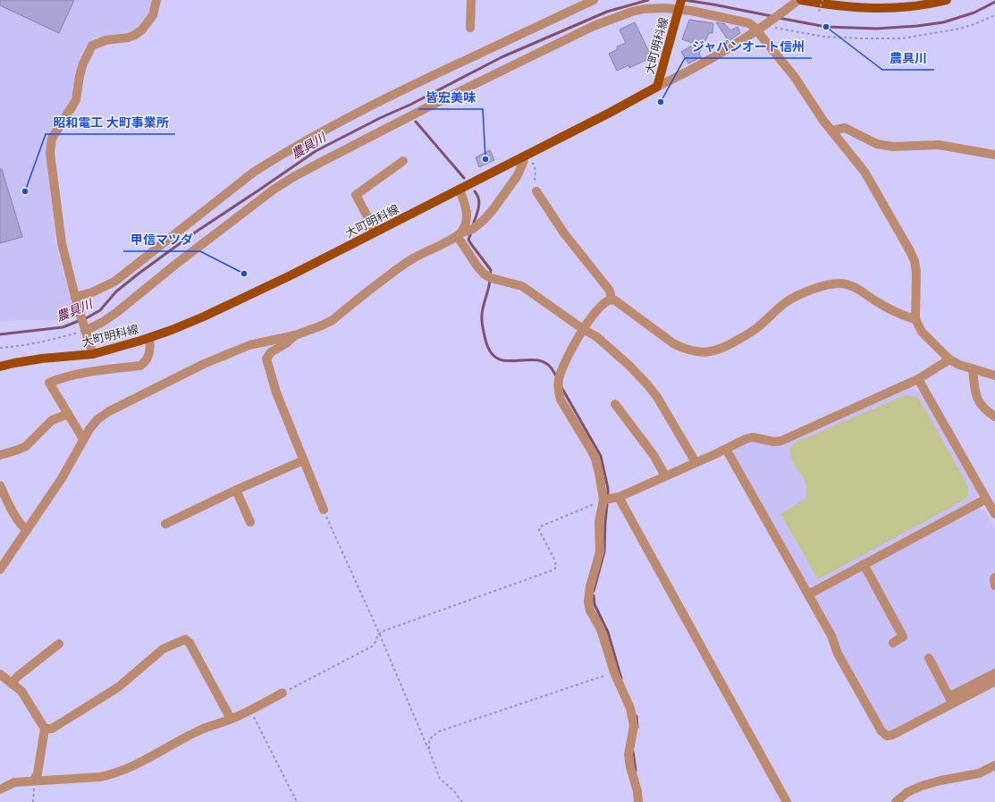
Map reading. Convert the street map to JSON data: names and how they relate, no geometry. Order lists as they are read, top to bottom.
{
  "streets": {
    "main road": ["大町明科線"]
  },
  "water": ["農具川"],
  "places": [
    "農具川",
    "ジャパンオート信州",
    "皆宏美味",
    "昭和電工 大町事業所",
    "甲信マツダ"
  ]
}
